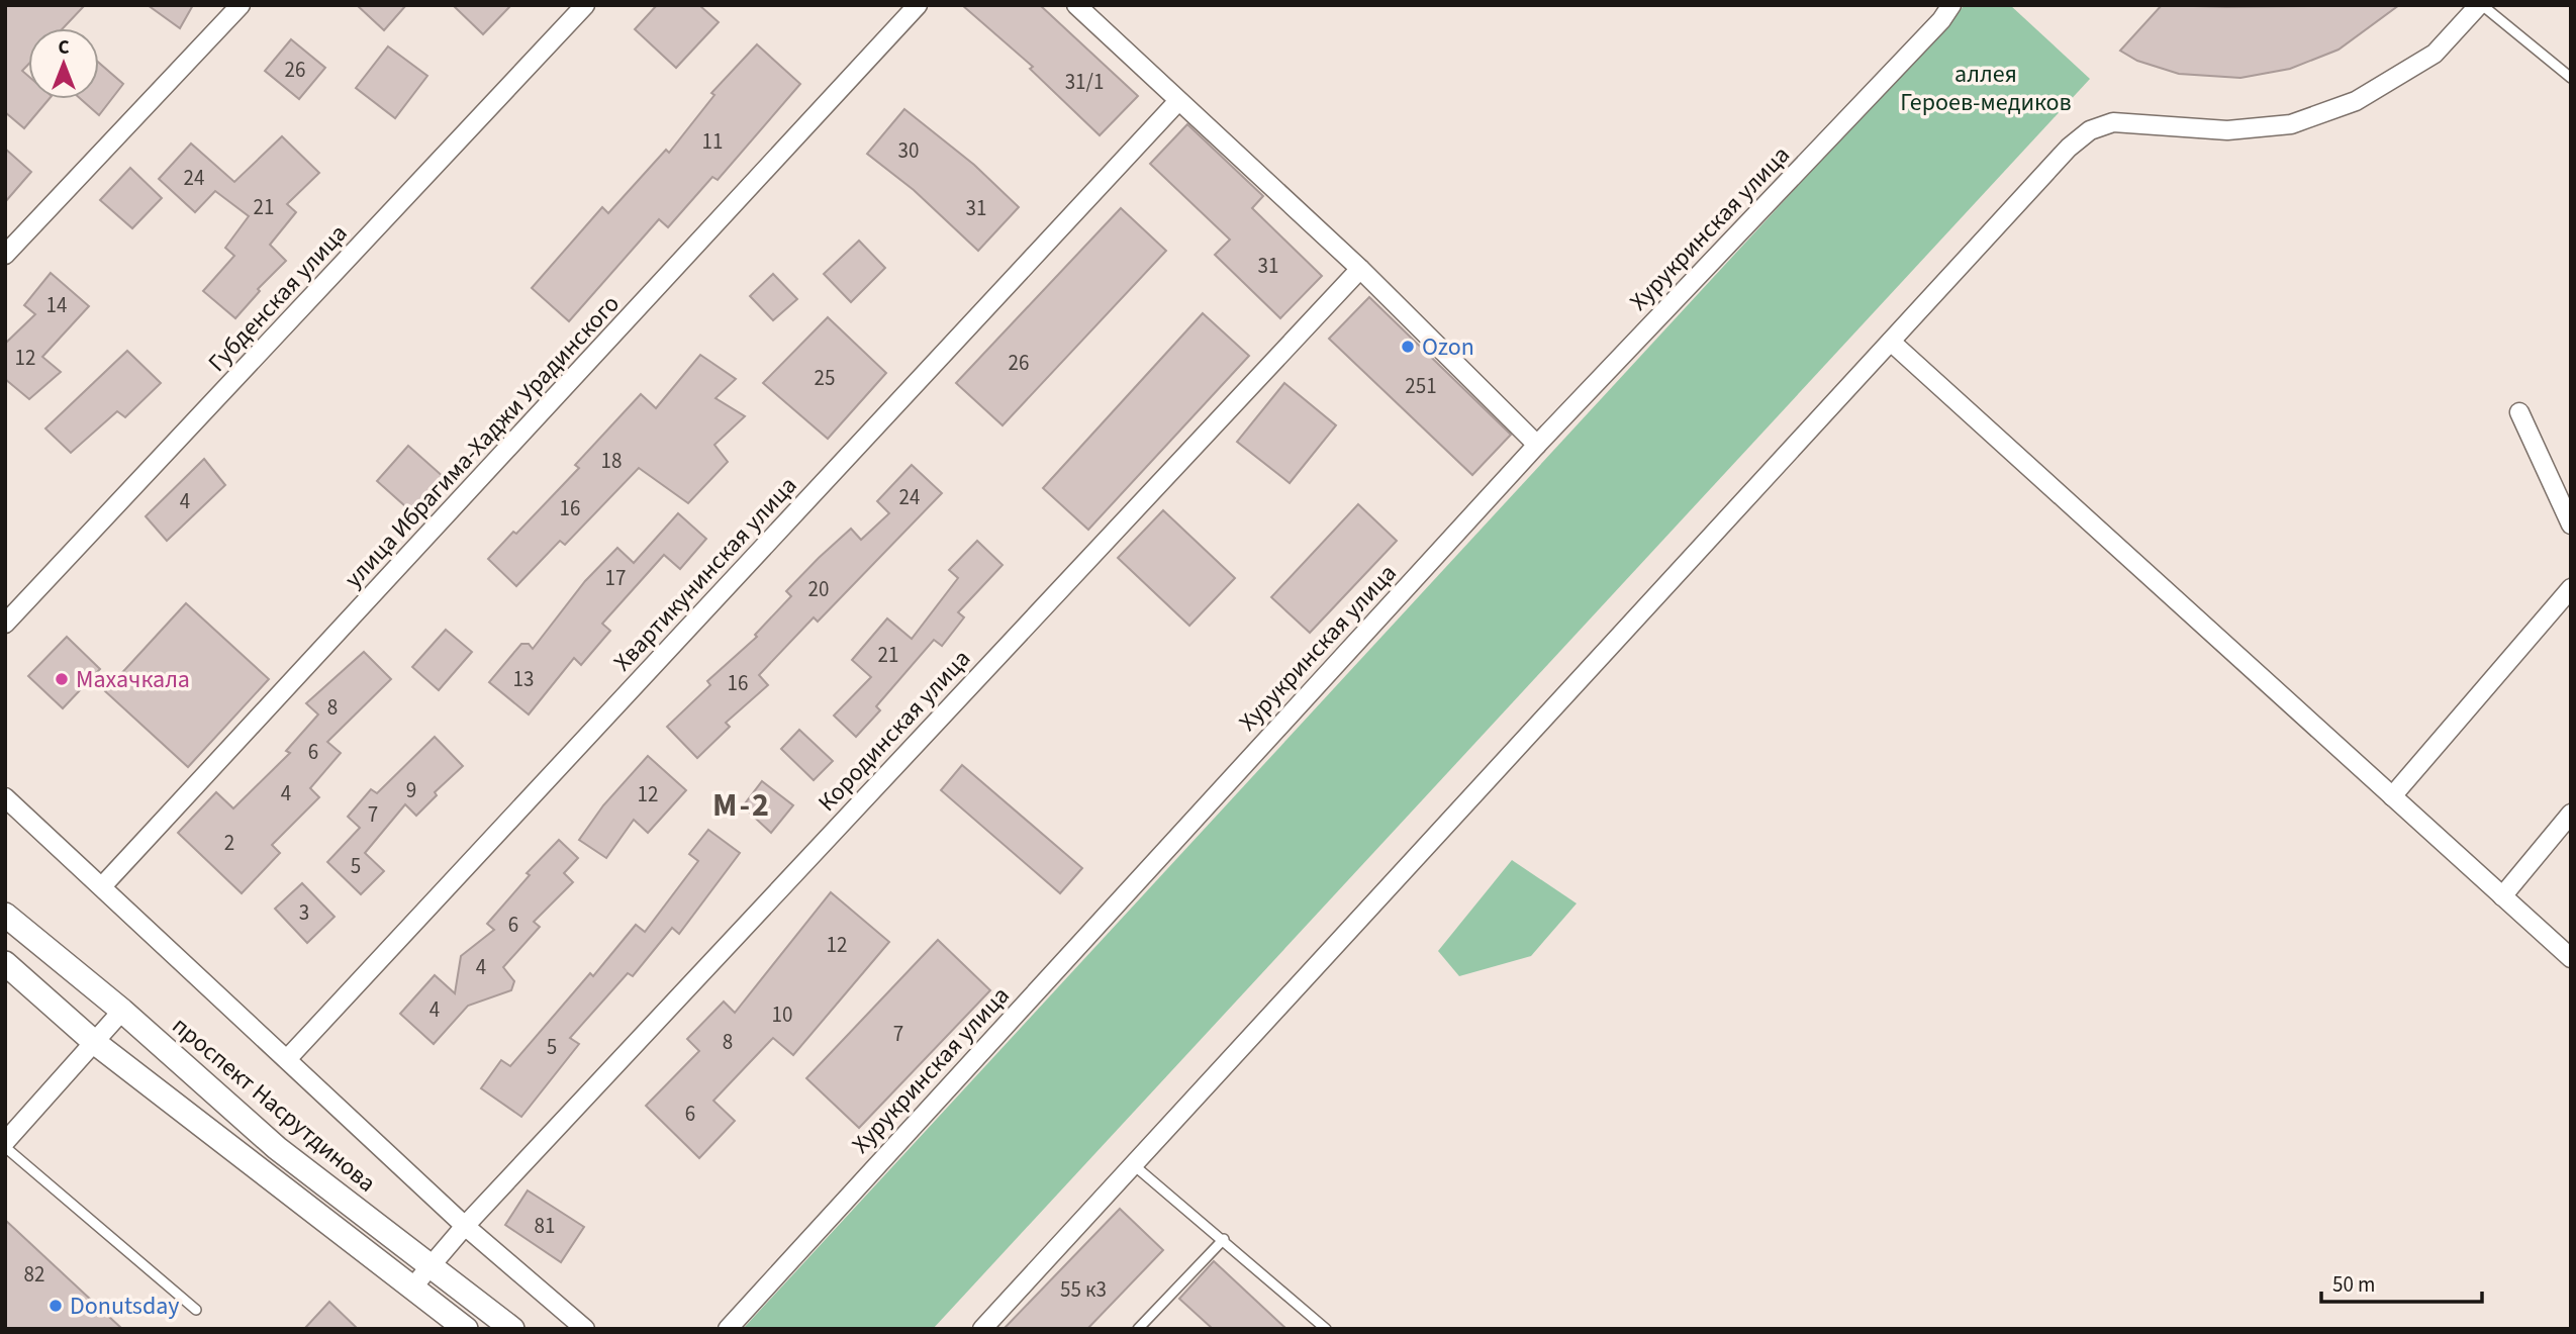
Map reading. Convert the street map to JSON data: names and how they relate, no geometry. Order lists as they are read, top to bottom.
{
  "streets": {
    "main road": ["проспект Насрутдинова"],
    "street": [
      "Хурукринская улица",
      "Губденская улица",
      "улица Ибрагима-Хаджи Урадинского",
      "Хвартикунинская улица",
      "Кородинская улица"
    ]
  },
  "crossings": [
    ["Кородинская улица", "проспект Насрутдинова"]
  ],
  "districts": ["М-2"],
  "parks": ["аллея Героев-медиков"],
  "places": ["Ozon", "Махачкала", "Donutsday"],
  "house_numbers": [
    "26",
    "31/1",
    "11",
    "30",
    "24",
    "21",
    "31",
    "31",
    "14",
    "12",
    "26",
    "25",
    "251",
    "18",
    "24",
    "4",
    "16",
    "17",
    "20",
    "21",
    "13",
    "16",
    "8",
    "6",
    "9",
    "4",
    "12",
    "7",
    "2",
    "5",
    "3",
    "6",
    "12",
    "4",
    "4",
    "10",
    "7",
    "8",
    "5",
    "6",
    "81",
    "82",
    "55 к3"
  ],
  "scale_bar": "50 m",
  "north": "top"
}
